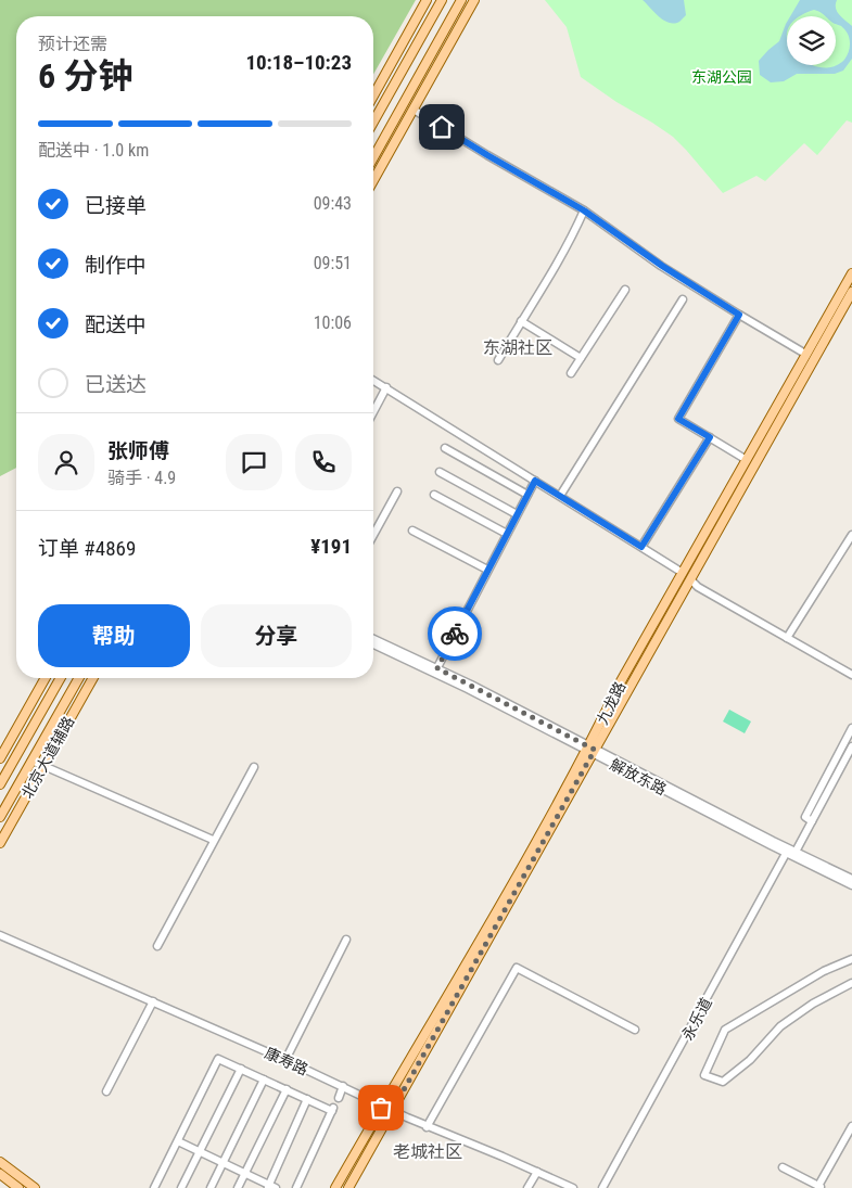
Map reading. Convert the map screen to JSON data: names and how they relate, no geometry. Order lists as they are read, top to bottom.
{
  "streets": {
    "main road": ["九龙路", "北京大道辅路"],
    "street": ["解放东路", "永乐道", "康寿路"]
  },
  "crossings": [
    ["九龙路", "解放东路"],
    ["九龙路", "康寿路"],
    ["解放东路", "永乐道"]
  ],
  "districts": ["东湖社区", "老城社区"],
  "parks": ["东湖公园"],
  "page": {
    "heading": ["6 分钟", "预计还需", "10:18–10:23"],
    "panel": [
      "张师傅",
      "骑手 · 4.9",
      "订单 #4869",
      "¥191"
    ],
    "bar": "配送中 · 1.0 km",
    "list": [
      ["已接单", "09:43"],
      ["制作中", "09:51"],
      ["配送中", "10:06"],
      "已送达"
    ],
    "buttons": ["帮助", "分享"]
  }
}
